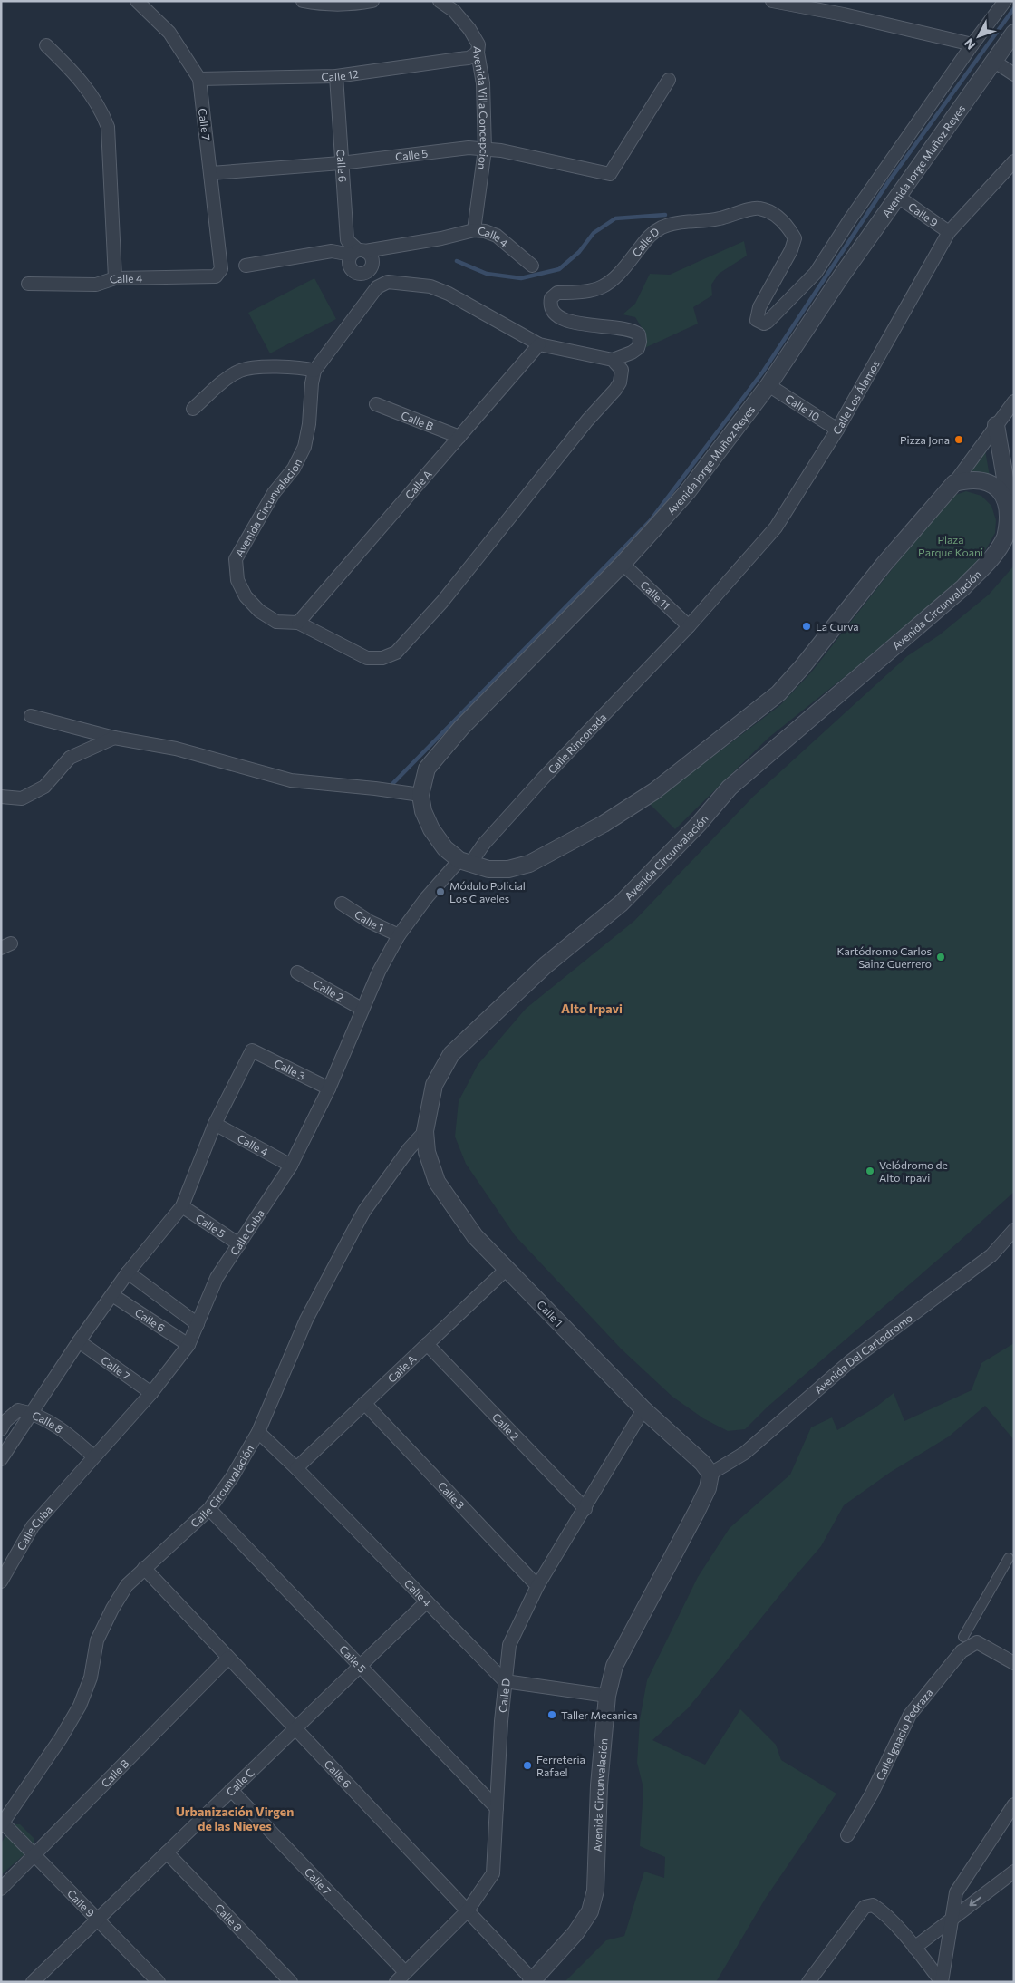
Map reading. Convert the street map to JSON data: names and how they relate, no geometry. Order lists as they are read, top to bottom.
{
  "streets": {
    "street": [
      "Calle 12",
      "Avenida Villa Concepcion",
      "Calle 7",
      "Calle 5",
      "Avenida Jorge Muñoz Reyes",
      "Calle 6",
      "Calle 9",
      "Calle 4",
      "Calle D",
      "Calle Los Álamos",
      "Calle 10",
      "Calle B",
      "Calle A",
      "Avenida Circunvalacion",
      "Calle 11",
      "Avenida Circunvalación",
      "Calle Rinconada",
      "Calle 1",
      "Calle 2",
      "Calle 3",
      "Calle Cuba",
      "Avenida Del Cartodromo",
      "Calle 8",
      "Calle Circunvalación",
      "Calle Ignacio Pedraza",
      "Calle C"
    ]
  },
  "crossings": [
    ["Calle 12", "Avenida Villa Concepcion"],
    ["Calle 12", "Calle 7"],
    ["Calle 12", "Calle 6"],
    ["Avenida Villa Concepcion", "Calle 5"],
    ["Avenida Villa Concepcion", "Calle 4"],
    ["Calle 7", "Calle 5"],
    ["Calle 7", "Calle 4"],
    ["Calle 7", "Calle D"],
    ["Calle 7", "Calle Cuba"],
    ["Calle 7", "Calle C"],
    ["Calle 5", "Calle 6"],
    ["Calle 5", "Calle D"],
    ["Calle 5", "Calle Cuba"],
    ["Calle 5", "Calle Circunvalación"],
    ["Calle 5", "Calle C"],
    ["Avenida Jorge Muñoz Reyes", "Calle 9"],
    ["Avenida Jorge Muñoz Reyes", "Calle 10"],
    ["Avenida Jorge Muñoz Reyes", "Calle 11"],
    ["Avenida Jorge Muñoz Reyes", "Calle Rinconada"],
    ["Avenida Jorge Muñoz Reyes", "Calle Cuba"],
    ["Calle 6", "Calle 4"],
    ["Calle 6", "Calle D"],
    ["Calle 6", "Calle B"],
    ["Calle 6", "Avenida Circunvalación"],
    ["Calle 6", "Calle Cuba"],
    ["Calle 6", "Calle Circunvalación"],
    ["Calle 6", "Calle C"],
    ["Calle 9", "Calle Los Álamos"],
    ["Calle 9", "Calle B"],
    ["Calle 9", "Calle Circunvalación"],
    ["Calle 9", "Calle C"],
    ["Calle 4", "Calle D"],
    ["Calle 4", "Calle A"],
    ["Calle 4", "Calle 3"],
    ["Calle 4", "Calle Cuba"],
    ["Calle 4", "Calle Circunvalación"],
    ["Calle 4", "Calle C"],
    ["Calle D", "Avenida Circunvalacion"],
    ["Calle D", "Calle 1"],
    ["Calle D", "Calle 2"],
    ["Calle D", "Calle 3"],
    ["Calle Los Álamos", "Calle 10"],
    ["Calle Los Álamos", "Calle 11"],
    ["Calle Los Álamos", "Calle Rinconada"],
    ["Calle B", "Calle A"],
    ["Calle A", "Avenida Circunvalacion"],
    ["Calle A", "Calle 1"],
    ["Calle A", "Calle 2"],
    ["Calle A", "Calle 3"],
    ["Calle 11", "Calle Rinconada"],
    ["Avenida Circunvalación", "Calle 1"],
    ["Avenida Circunvalación", "Avenida Del Cartodromo"],
    ["Avenida Circunvalación", "Calle Circunvalación"],
    ["Calle Rinconada", "Calle Cuba"],
    ["Calle 1", "Calle Cuba"],
    ["Calle 1", "Avenida Del Cartodromo"],
    ["Calle 1", "Calle Circunvalación"],
    ["Calle 2", "Calle Cuba"],
    ["Calle 3", "Calle Cuba"],
    ["Calle Cuba", "Calle 8"],
    ["Calle 8", "Calle C"]
  ],
  "districts": ["Alto Irpavi", "Urbanización Virgen de las Nieves"],
  "parks": ["Plaza Parque Koani"],
  "places": [
    "Pizza Jona",
    "La Curva",
    "Módulo Policial Los Claveles",
    "Kartódromo Carlos Sainz Guerrero",
    "Velódromo de Alto Irpavi",
    "Taller Mecanica",
    "Ferretería Rafael"
  ],
  "north": "bottom left"
}
